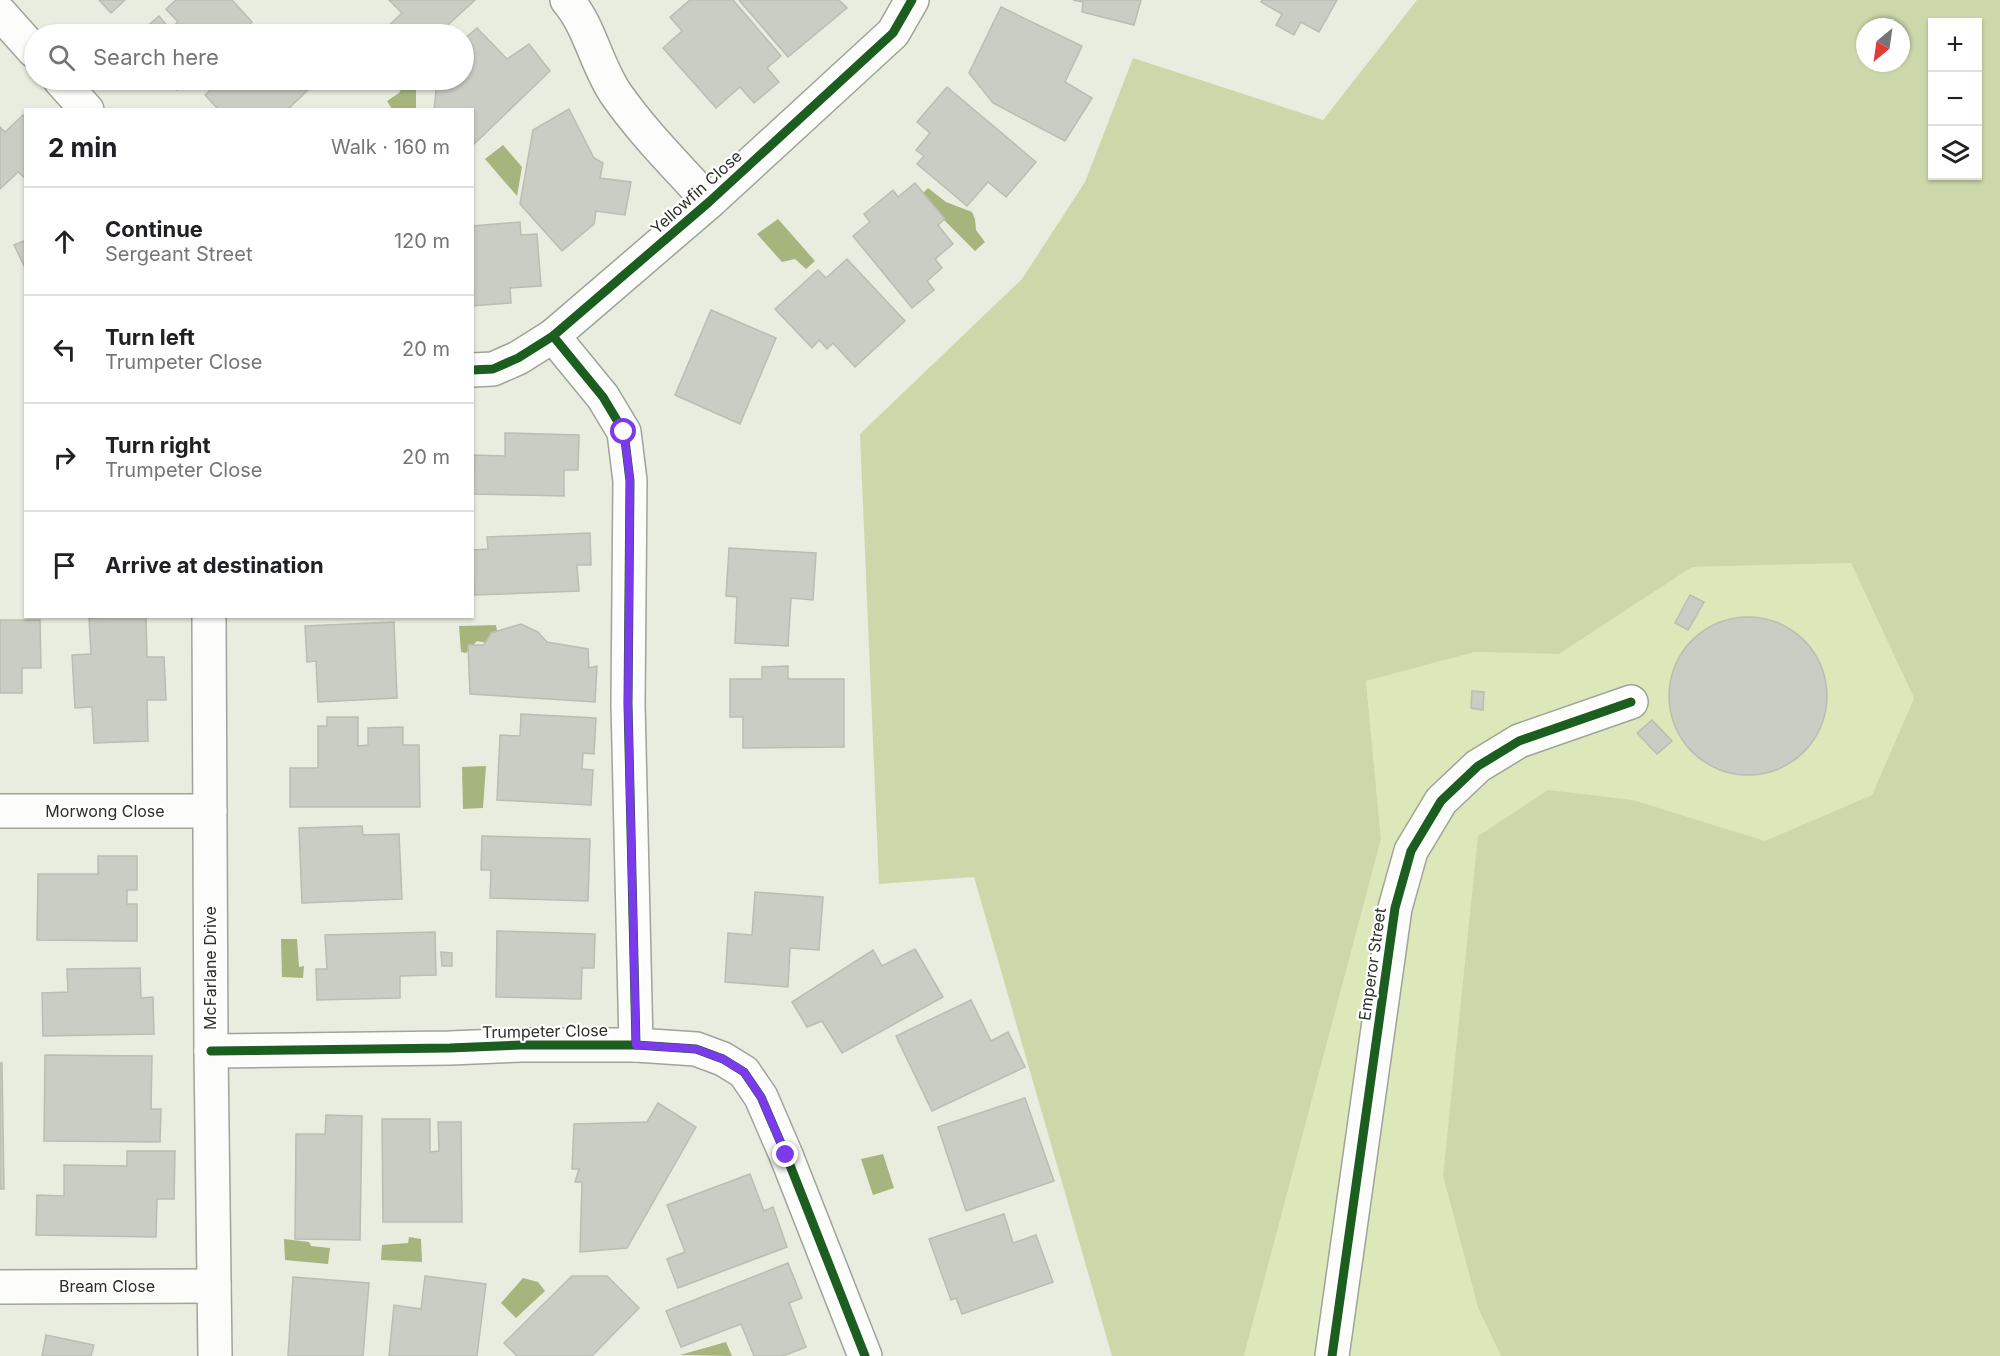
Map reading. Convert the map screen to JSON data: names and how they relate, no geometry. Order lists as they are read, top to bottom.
{
  "streets": {
    "street": [
      "Yellowfin Close",
      "Morwong Close",
      "Emperor Street",
      "McFarlane Drive",
      "Trumpeter Close",
      "Bream Close"
    ]
  },
  "crossings": [
    ["Morwong Close", "McFarlane Drive"],
    ["McFarlane Drive", "Trumpeter Close"],
    ["McFarlane Drive", "Bream Close"]
  ],
  "north": "bottom left",
  "page": {
    "map_buttons": ["+", "−"],
    "search": "Search here",
    "heading": ["2 min", "Walk · 160 m"],
    "list": [
      ["Continue", "Sergeant Street", "120 m"],
      ["Turn left", "Trumpeter Close", "20 m"],
      ["Turn right", "Trumpeter Close", "20 m"],
      "Arrive at destination"
    ]
  }
}
